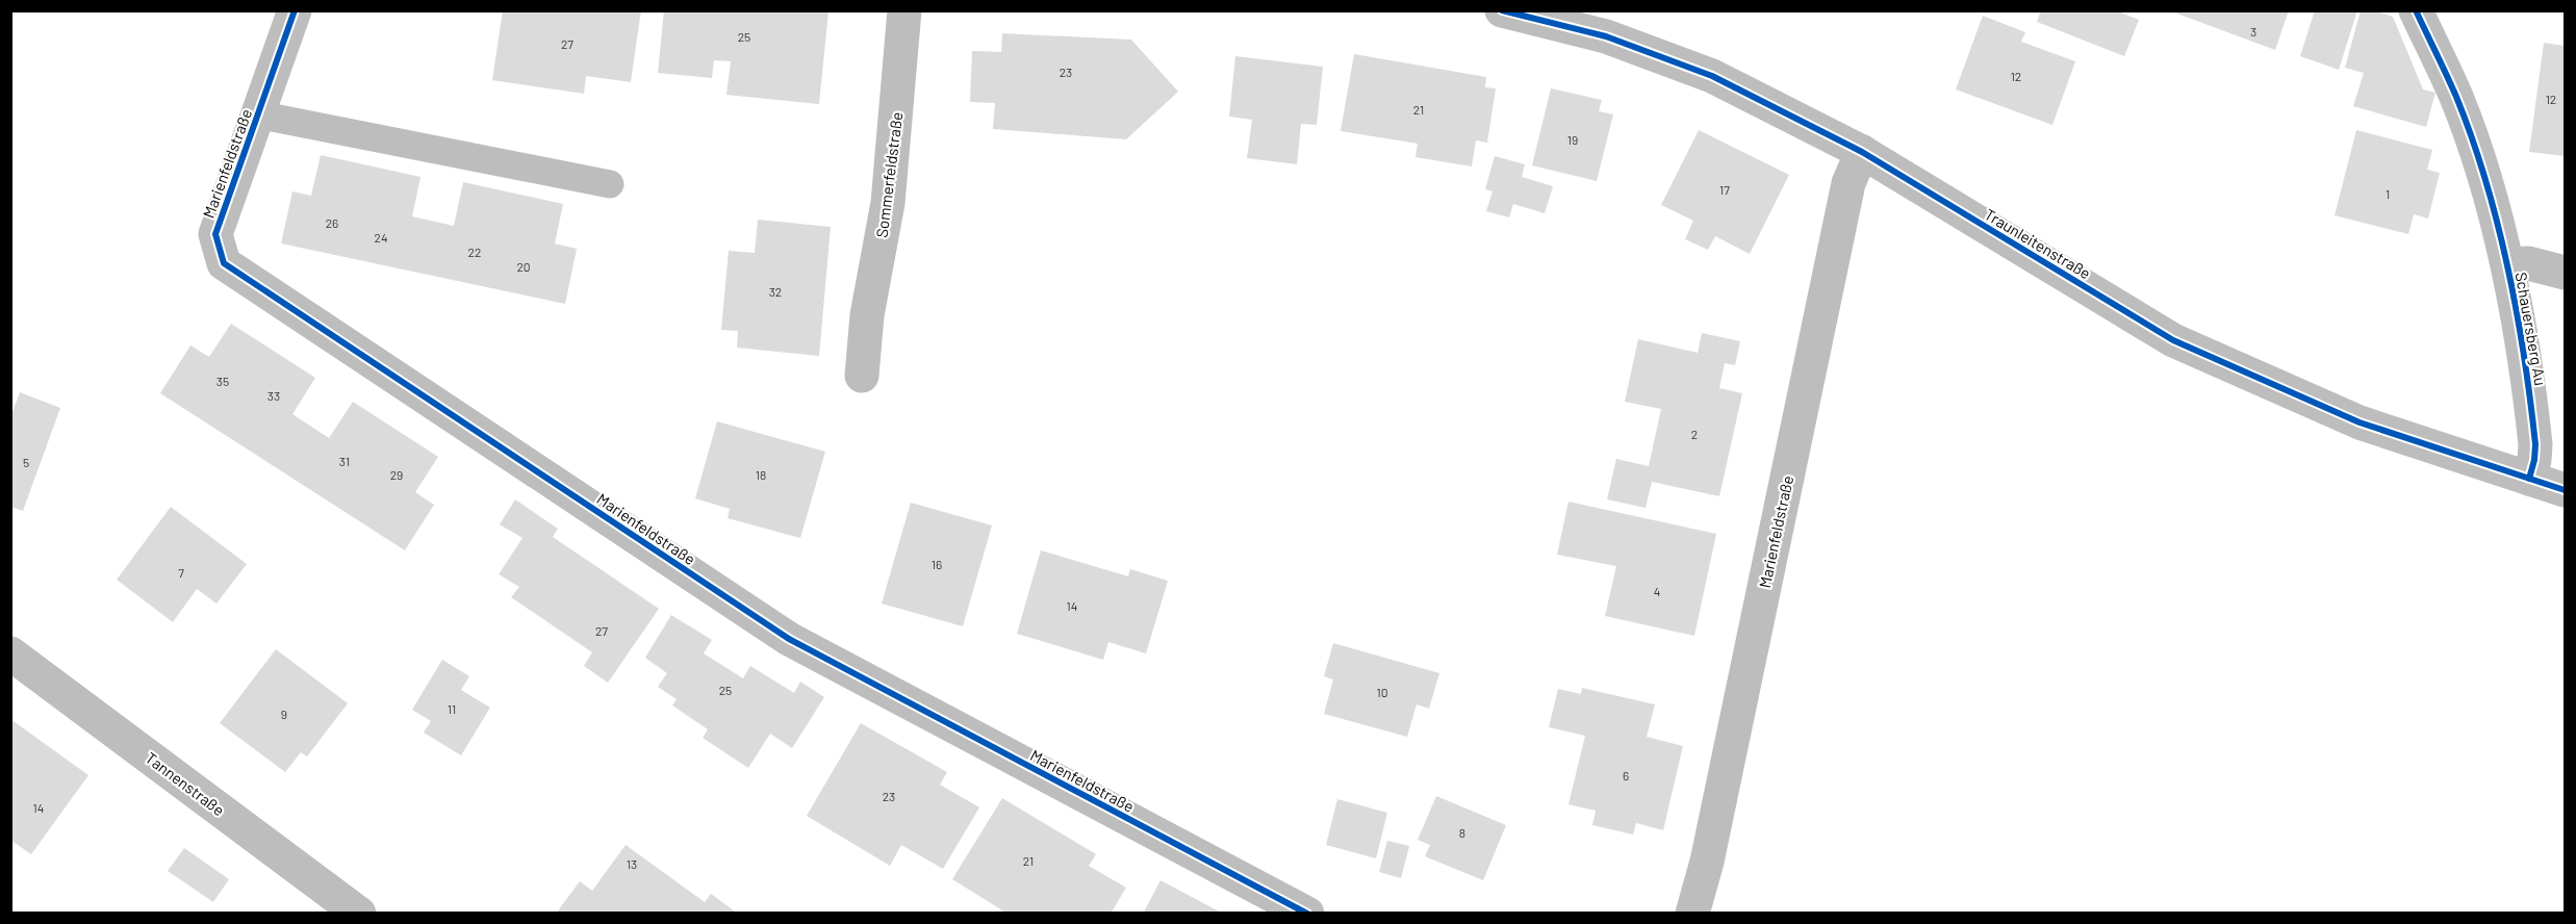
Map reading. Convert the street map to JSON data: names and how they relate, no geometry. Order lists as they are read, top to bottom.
{
  "streets": {
    "street": [
      "Marienfeldstraße",
      "Sommerfeldstraße",
      "Traunleitenstraße",
      "Schauersberg Au",
      "Tannenstraße"
    ]
  },
  "crossings": [
    ["Marienfeldstraße", "Traunleitenstraße"],
    ["Traunleitenstraße", "Schauersberg Au"]
  ],
  "house_numbers": [
    "3",
    "25",
    "27",
    "23",
    "12",
    "12",
    "21",
    "19",
    "17",
    "1",
    "26",
    "24",
    "22",
    "20",
    "32",
    "35",
    "33",
    "2",
    "31",
    "5",
    "29",
    "18",
    "16",
    "7",
    "4",
    "14",
    "27",
    "25",
    "10",
    "11",
    "9",
    "6",
    "23",
    "14",
    "8",
    "21",
    "13"
  ]
}
